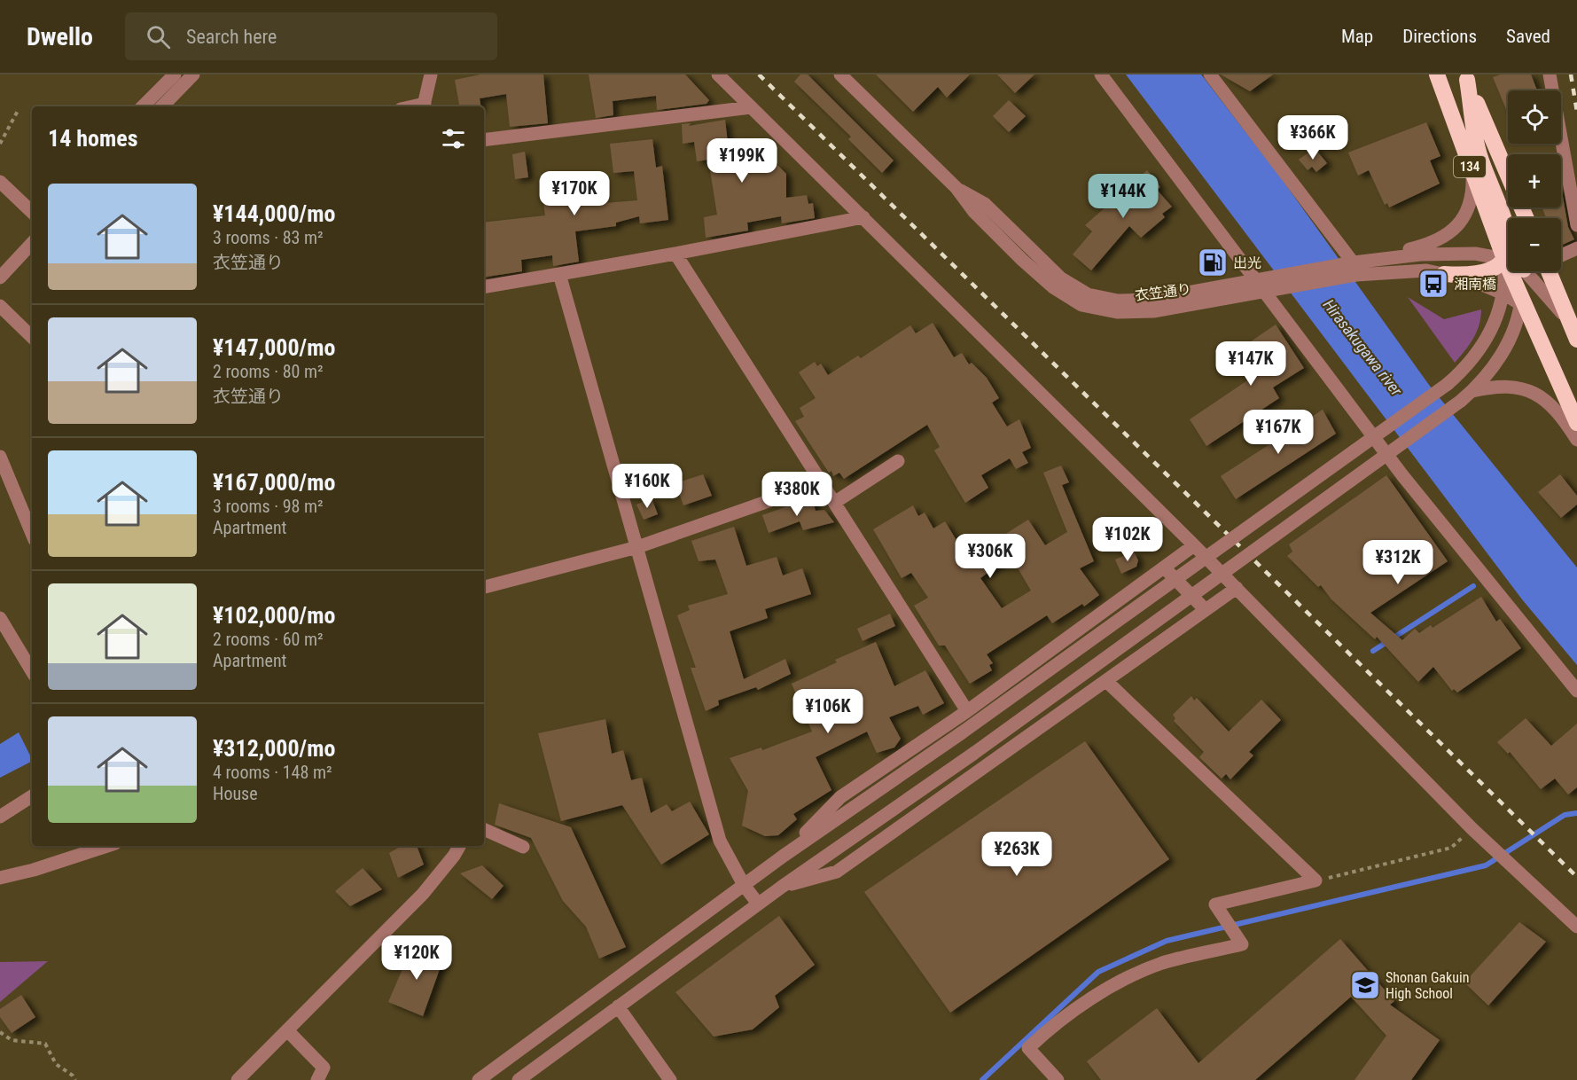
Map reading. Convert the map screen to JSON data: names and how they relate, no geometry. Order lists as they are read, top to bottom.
{
  "streets": {
    "highway": ["134"],
    "street": ["衣笠通り"]
  },
  "crossings": [
    ["134", "衣笠通り"]
  ],
  "water": ["Hirasakugawa river"],
  "places": {
    "fuel station": ["出光"],
    "bus stop": ["湘南橋"],
    "school or university": ["Shonan Gakuin High School"]
  },
  "page": {
    "header": "Dwello",
    "search": "Search here",
    "nav": ["Map", "Directions", "Saved"],
    "map_buttons": ["+", "−"],
    "heading": "14 homes",
    "price": [
      "¥366K",
      "¥199K",
      "¥170K",
      "¥144K",
      "¥147K",
      "¥167K",
      "¥160K",
      "¥380K",
      "¥102K",
      "¥306K",
      "¥312K",
      "¥106K",
      "¥263K",
      "¥120K"
    ],
    "list": [
      {
        "name": "¥144,000/mo",
        "note": "3 rooms · 83 m² · 衣笠通り"
      },
      {
        "name": "¥147,000/mo",
        "note": "2 rooms · 80 m² · 衣笠通り"
      },
      {
        "name": "¥167,000/mo",
        "note": "3 rooms · 98 m² · Apartment"
      },
      {
        "name": "¥102,000/mo",
        "note": "2 rooms · 60 m² · Apartment"
      },
      {
        "name": "¥312,000/mo",
        "note": "4 rooms · 148 m² · House"
      }
    ]
  }
}
